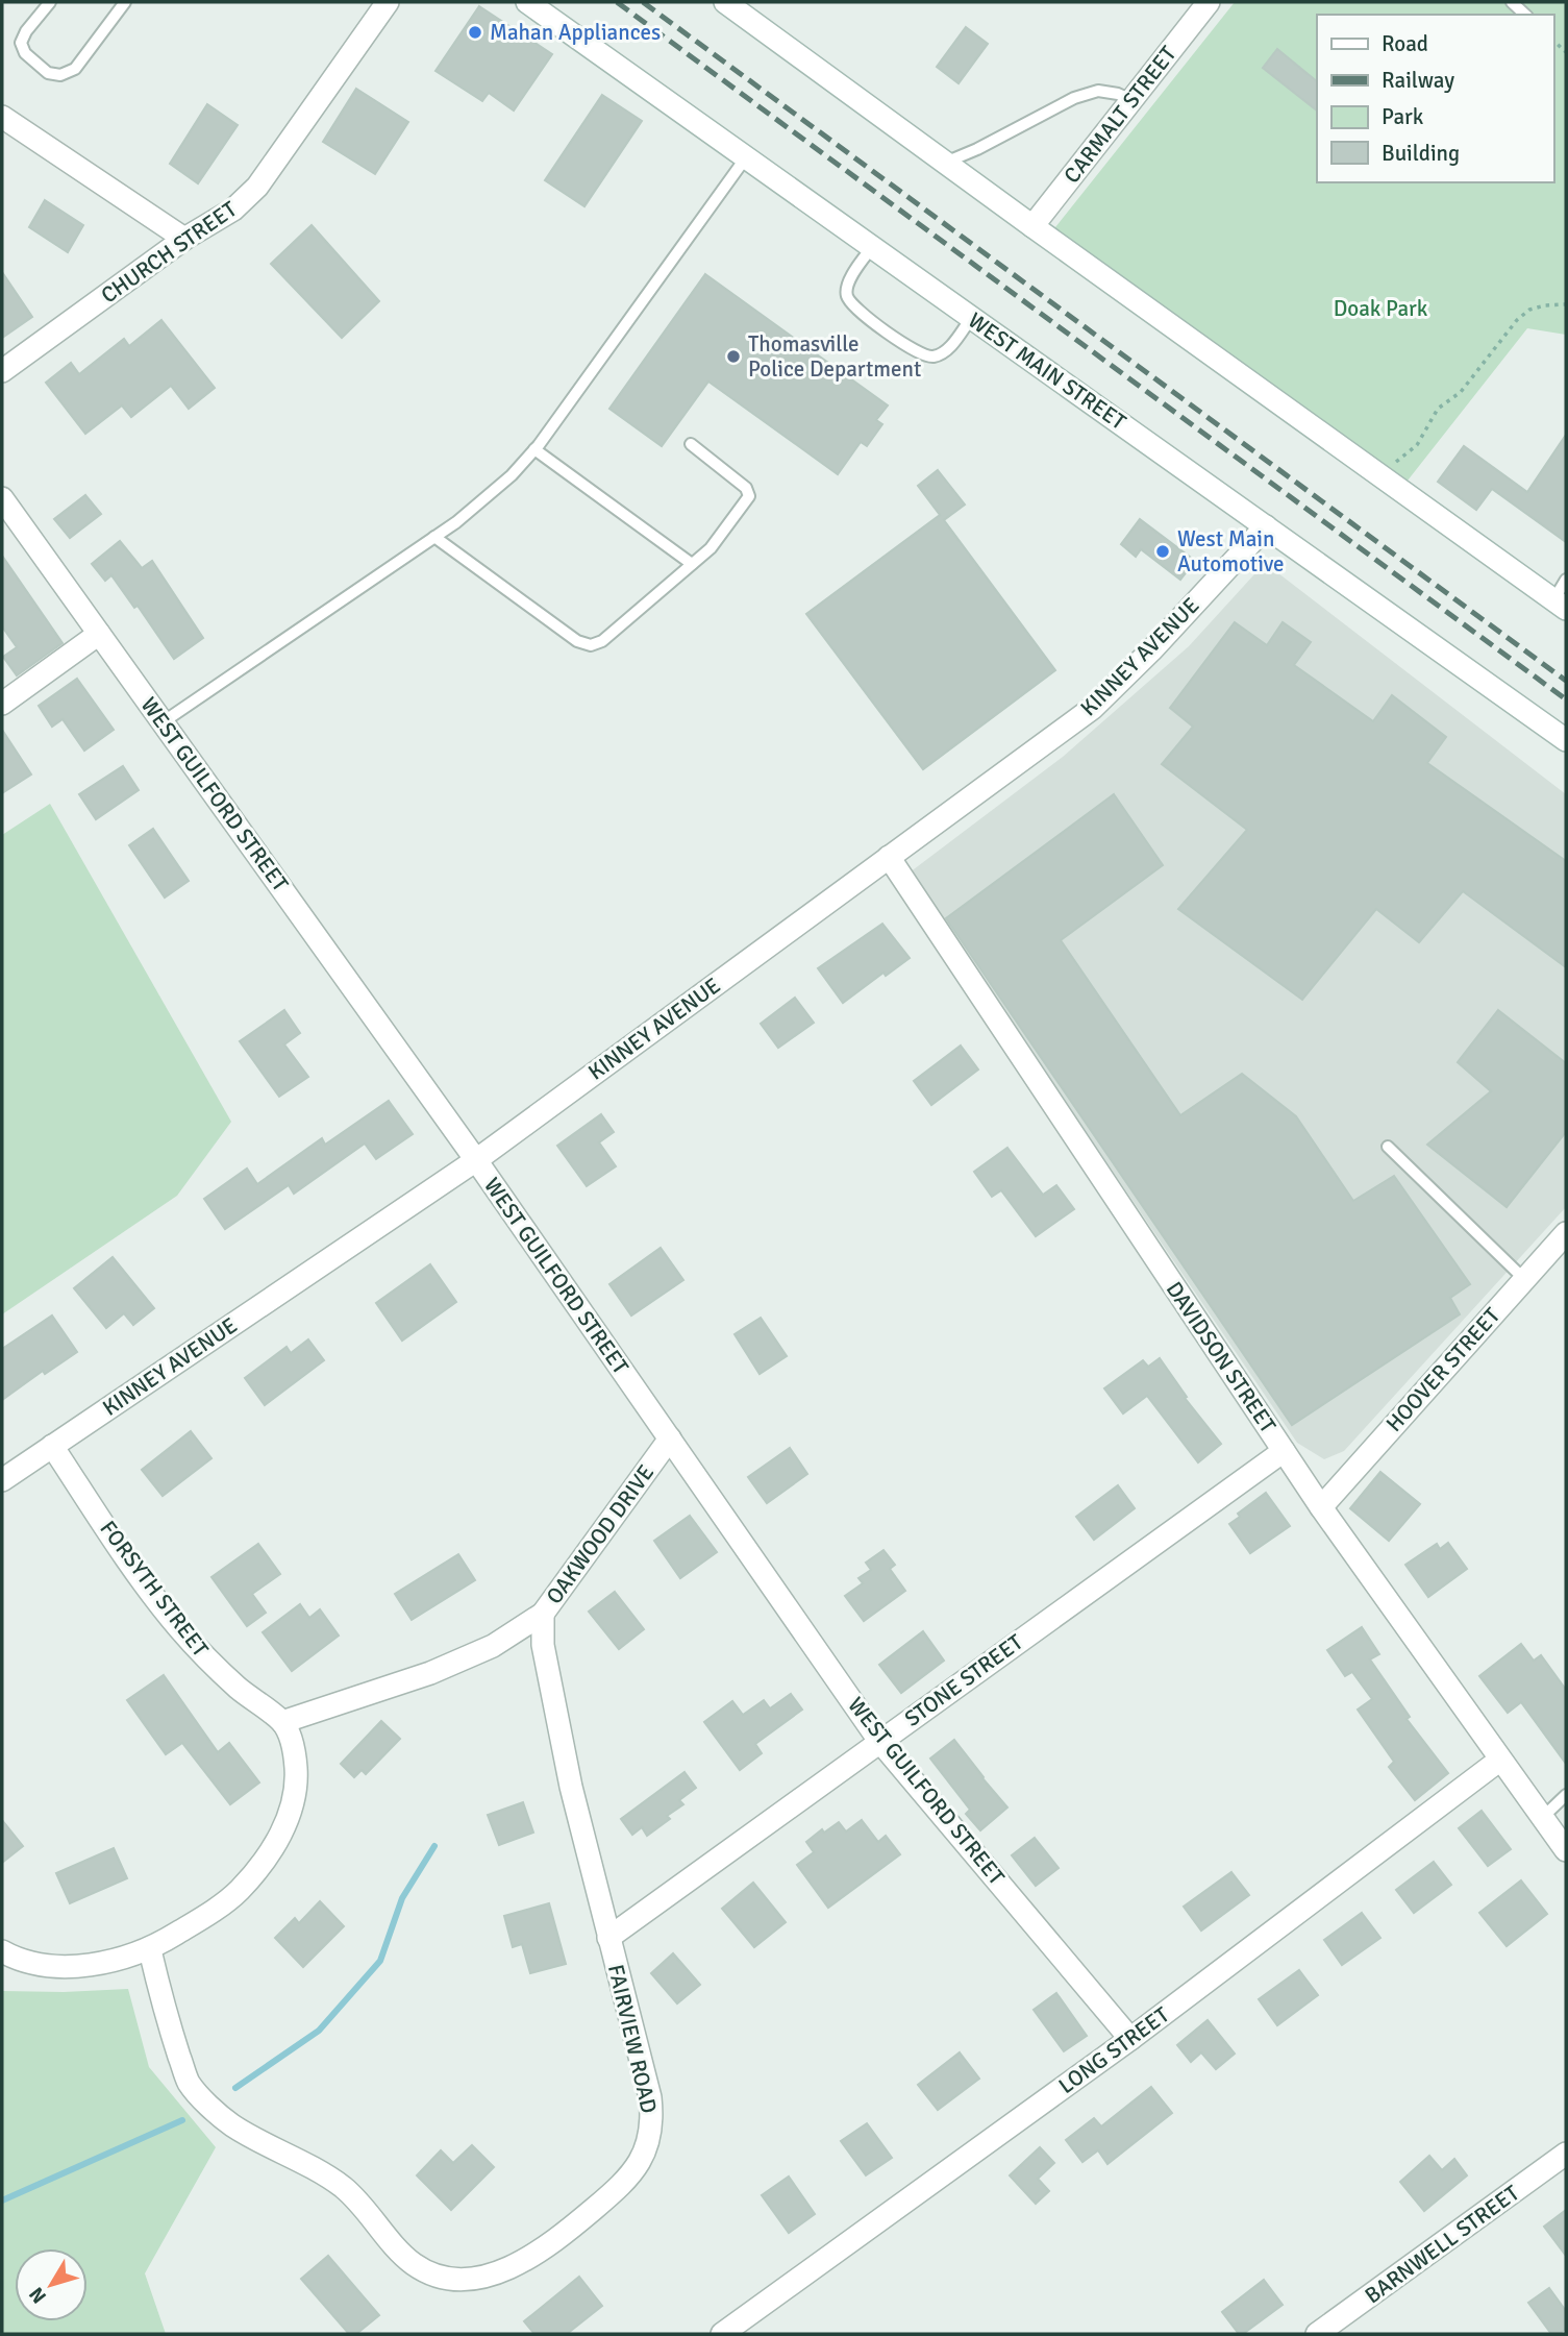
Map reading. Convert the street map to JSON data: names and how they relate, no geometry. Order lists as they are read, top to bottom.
{
  "streets": {
    "street": [
      "CARMALT STREET",
      "CHURCH STREET",
      "WEST MAIN STREET",
      "KINNEY AVENUE",
      "WEST GUILFORD STREET",
      "DAVIDSON STREET",
      "HOOVER STREET",
      "OAKWOOD DRIVE",
      "FORSYTH STREET",
      "STONE STREET",
      "FAIRVIEW ROAD",
      "LONG STREET",
      "BARNWELL STREET"
    ]
  },
  "crossings": [
    ["WEST MAIN STREET", "KINNEY AVENUE"],
    ["KINNEY AVENUE", "WEST GUILFORD STREET"],
    ["KINNEY AVENUE", "DAVIDSON STREET"],
    ["KINNEY AVENUE", "FORSYTH STREET"],
    ["WEST GUILFORD STREET", "OAKWOOD DRIVE"],
    ["WEST GUILFORD STREET", "STONE STREET"],
    ["WEST GUILFORD STREET", "LONG STREET"],
    ["DAVIDSON STREET", "HOOVER STREET"],
    ["DAVIDSON STREET", "STONE STREET"],
    ["DAVIDSON STREET", "LONG STREET"],
    ["OAKWOOD DRIVE", "FORSYTH STREET"],
    ["OAKWOOD DRIVE", "FAIRVIEW ROAD"],
    ["STONE STREET", "FAIRVIEW ROAD"]
  ],
  "parks": ["Doak Park"],
  "places": ["Mahan Appliances", "Thomasville Police Department", "West Main Automotive"],
  "legend": [
    "Road",
    "Railway",
    "Park",
    "Building"
  ],
  "north": "bottom left"
}
